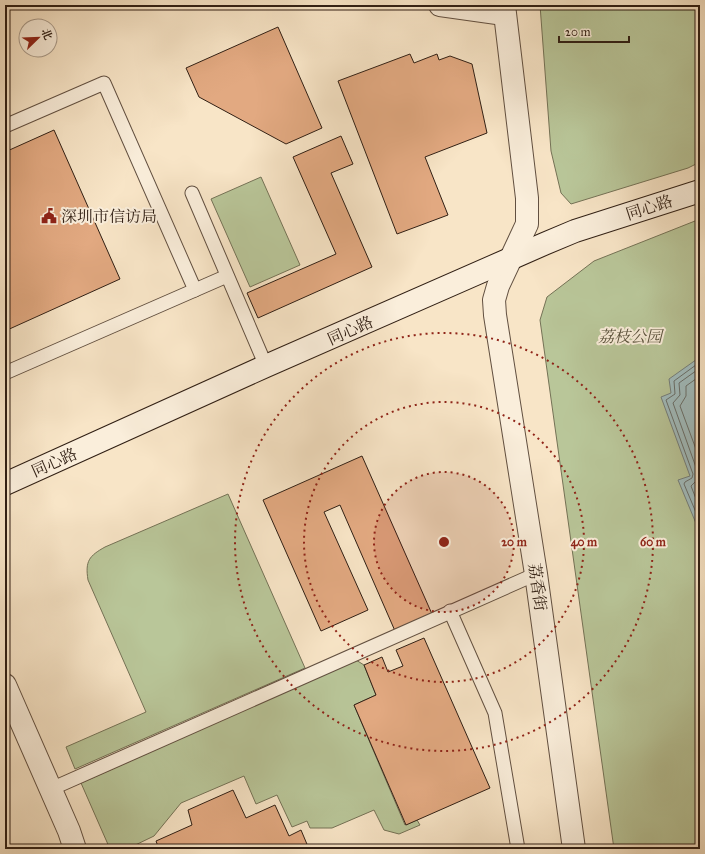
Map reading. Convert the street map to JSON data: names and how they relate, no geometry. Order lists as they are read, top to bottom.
{
  "streets": {
    "street": ["同心路", "荔香街"]
  },
  "crossings": [
    ["同心路", "荔香街"]
  ],
  "parks": ["荔枝公园"],
  "places": {
    "public building": ["深圳市信访局"]
  },
  "scale_bar": "20 m",
  "north": "top right",
  "rings": ["20 m", "40 m", "60 m"]
}
